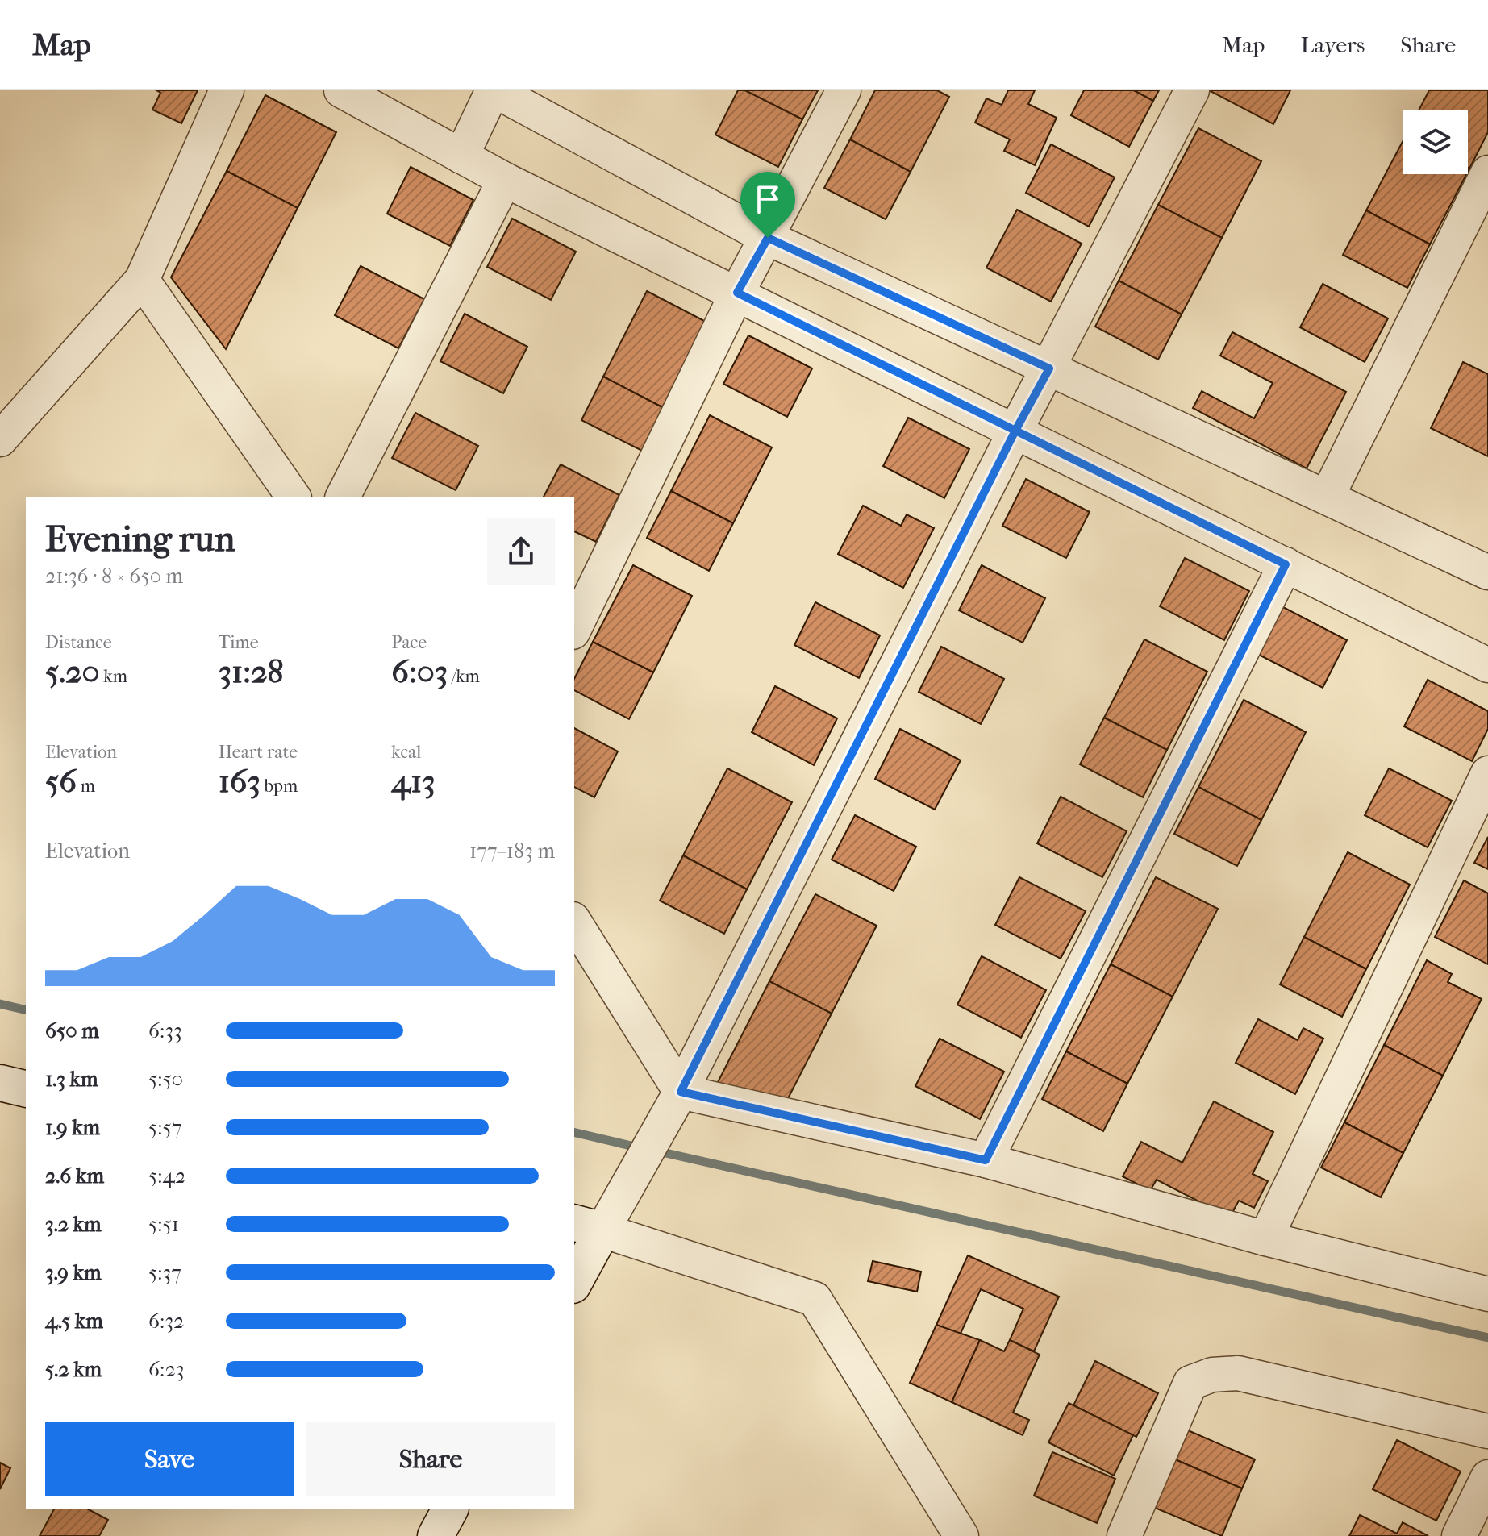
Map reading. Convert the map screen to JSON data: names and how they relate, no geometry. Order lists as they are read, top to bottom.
{
  "page": {
    "header": "Map",
    "nav": ["Map", "Layers", "Share"],
    "heading": ["Evening run", "21:36 · 8 × 650 m"],
    "stats": [
      ["Distance", "5.20 km"],
      ["Time", "31:28"],
      ["Pace", "6:03 /km"],
      ["Elevation", "56 m"],
      ["Heart rate", "163 bpm"],
      ["kcal", "413"]
    ],
    "chart": ["Elevation", "177–183 m"],
    "list": [
      {
        "name": "650 m",
        "note": "6:33"
      },
      {
        "name": "1.3 km",
        "note": "5:50"
      },
      {
        "name": "1.9 km",
        "note": "5:57"
      },
      {
        "name": "2.6 km",
        "note": "5:42"
      },
      {
        "name": "3.2 km",
        "note": "5:51"
      },
      {
        "name": "3.9 km",
        "note": "5:37"
      },
      {
        "name": "4.5 km",
        "note": "6:32"
      },
      {
        "name": "5.2 km",
        "note": "6:23"
      }
    ],
    "buttons": ["Save", "Share"]
  }
}
